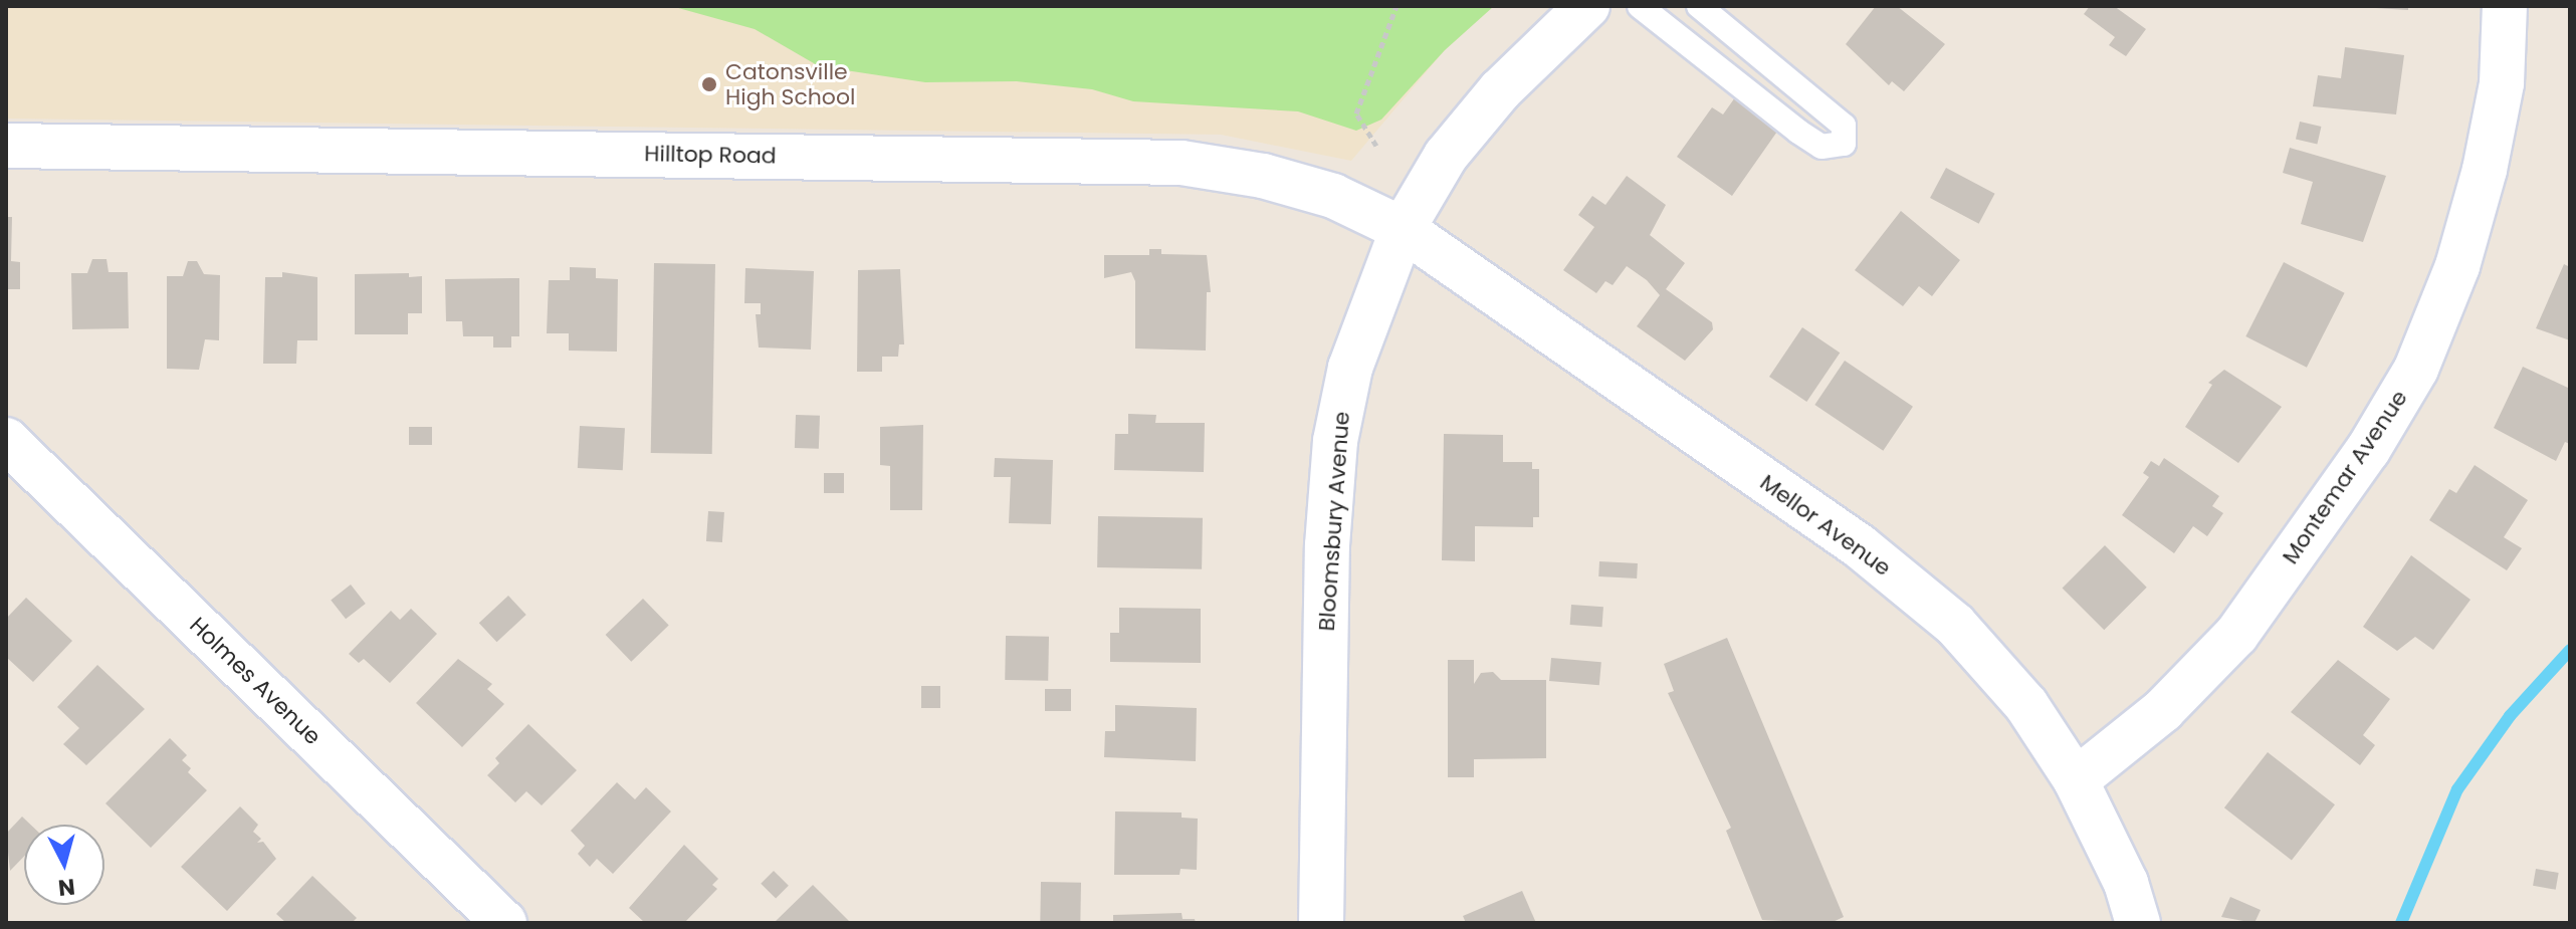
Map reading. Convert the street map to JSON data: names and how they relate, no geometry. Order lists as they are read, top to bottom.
{
  "streets": {
    "street": [
      "Hilltop Road",
      "Montemar Avenue",
      "Bloomsbury Avenue",
      "Mellor Avenue",
      "Holmes Avenue"
    ]
  },
  "crossings": [
    ["Hilltop Road", "Bloomsbury Avenue"],
    ["Hilltop Road", "Mellor Avenue"],
    ["Montemar Avenue", "Mellor Avenue"],
    ["Bloomsbury Avenue", "Mellor Avenue"]
  ],
  "places": ["Catonsville High School"],
  "north": "bottom"
}
